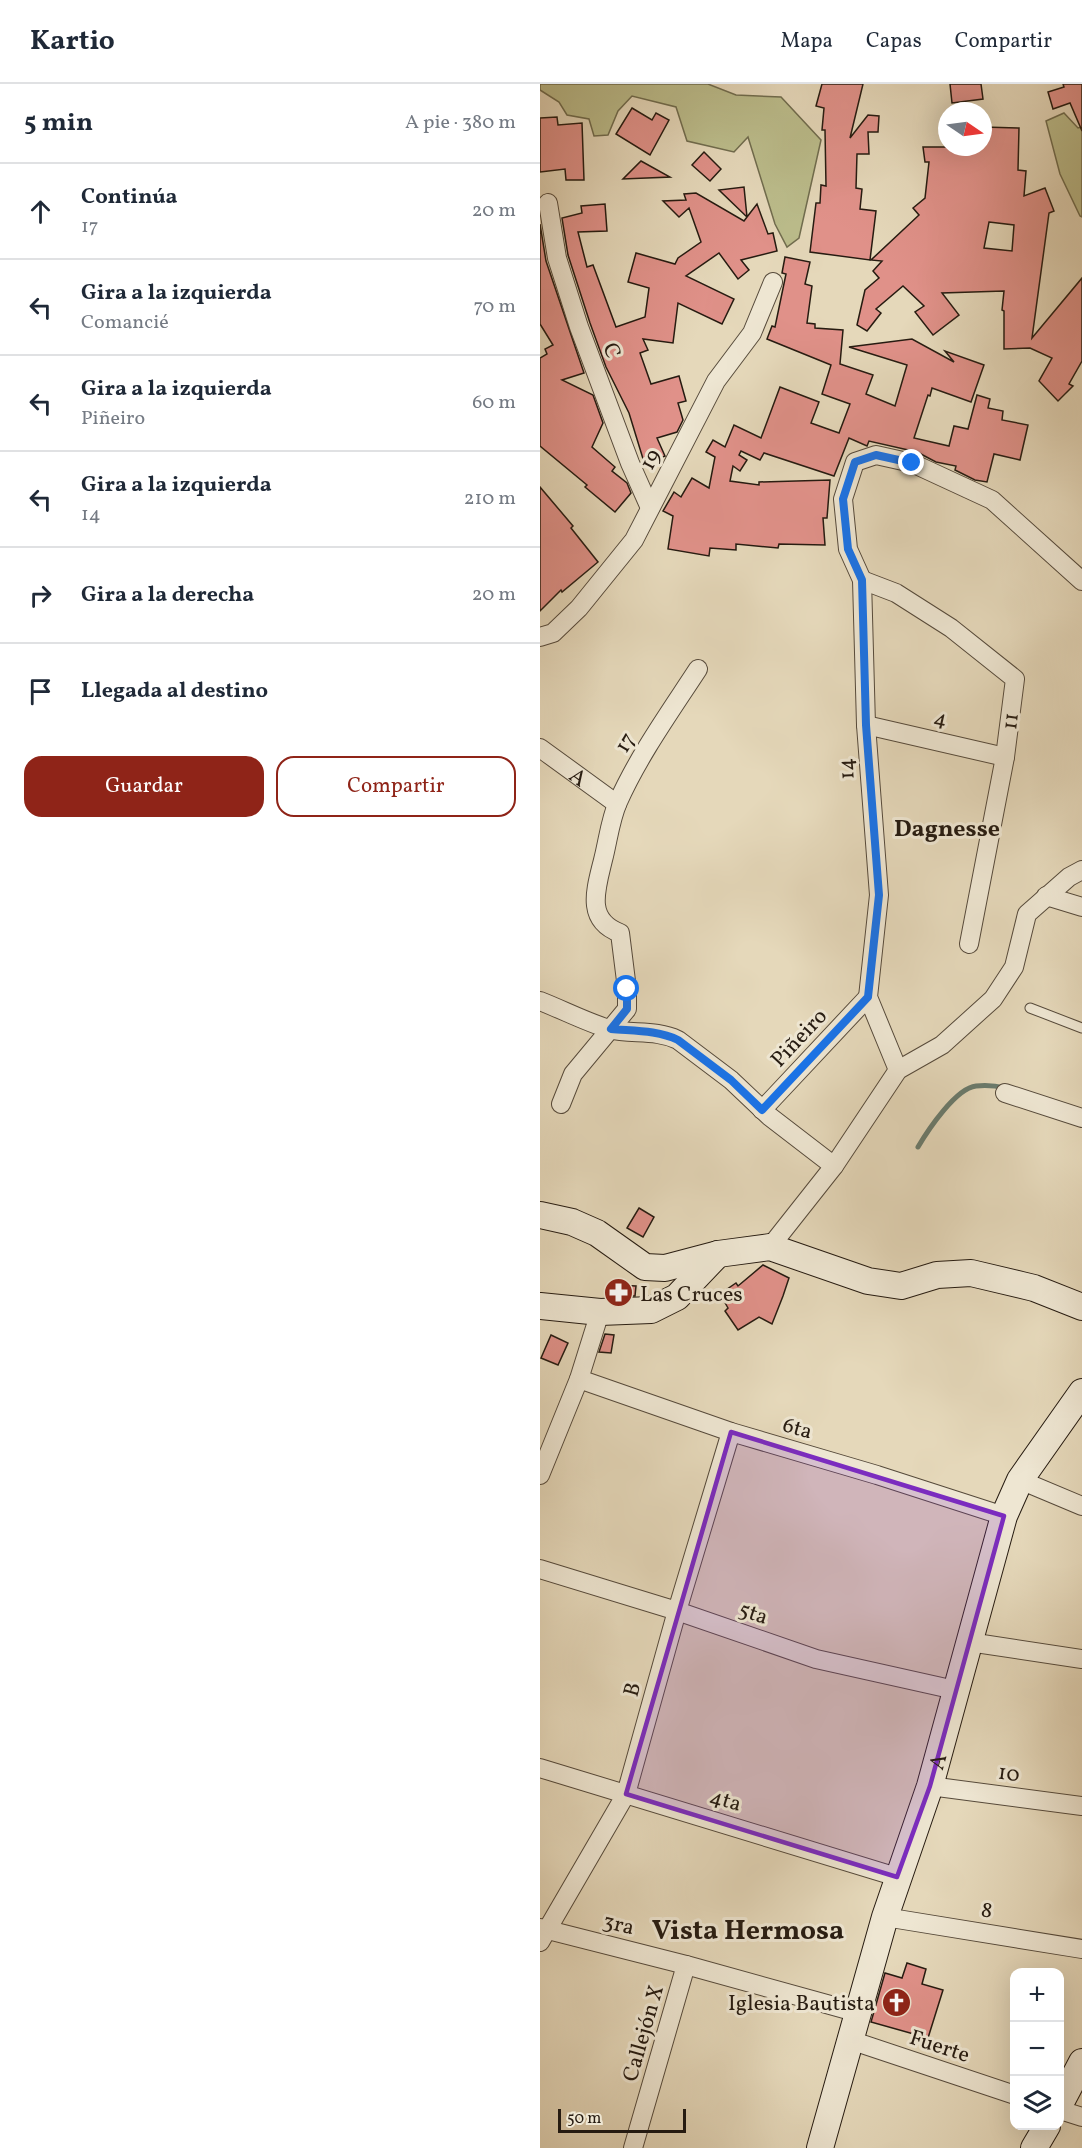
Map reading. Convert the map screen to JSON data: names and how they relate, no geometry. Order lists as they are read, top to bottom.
{
  "streets": {
    "main road": ["A"],
    "street": [
      "C",
      "19",
      "4",
      "11",
      "17",
      "14",
      "Piñeiro",
      "6ta",
      "5ta",
      "B",
      "10",
      "4ta",
      "8",
      "3ra",
      "Callejón X",
      "Fuerte"
    ]
  },
  "crossings": [
    ["C", "19"],
    ["4", "11"],
    ["4", "14"],
    ["11", "14"],
    ["17", "A"],
    ["14", "Piñeiro"],
    ["A", "6ta"],
    ["A", "5ta"],
    ["A", "10"],
    ["A", "4ta"],
    ["A", "8"],
    ["A", "3ra"],
    ["A", "Fuerte"],
    ["6ta", "B"],
    ["5ta", "B"],
    ["B", "4ta"],
    ["B", "3ra"],
    ["3ra", "Callejón X"]
  ],
  "districts": ["Dagnesse", "Vista Hermosa"],
  "places": {
    "pharmacy": ["Las Cruces"],
    "church": ["Iglesia Bautista"]
  },
  "scale_bar": "50 m",
  "north": "right",
  "page": {
    "header": "Kartio",
    "nav": ["Mapa", "Capas", "Compartir"],
    "heading": ["5 min", "A pie · 380 m"],
    "list": [
      ["Continúa", "17", "20 m"],
      ["Gira a la izquierda", "Comancié", "70 m"],
      ["Gira a la izquierda", "Piñeiro", "60 m"],
      ["Gira a la izquierda", "14", "210 m"],
      ["Gira a la derecha", "20 m"],
      "Llegada al destino"
    ],
    "buttons": ["Guardar", "Compartir"],
    "map_buttons": ["+", "−"],
    "scale": "50 m"
  }
}
